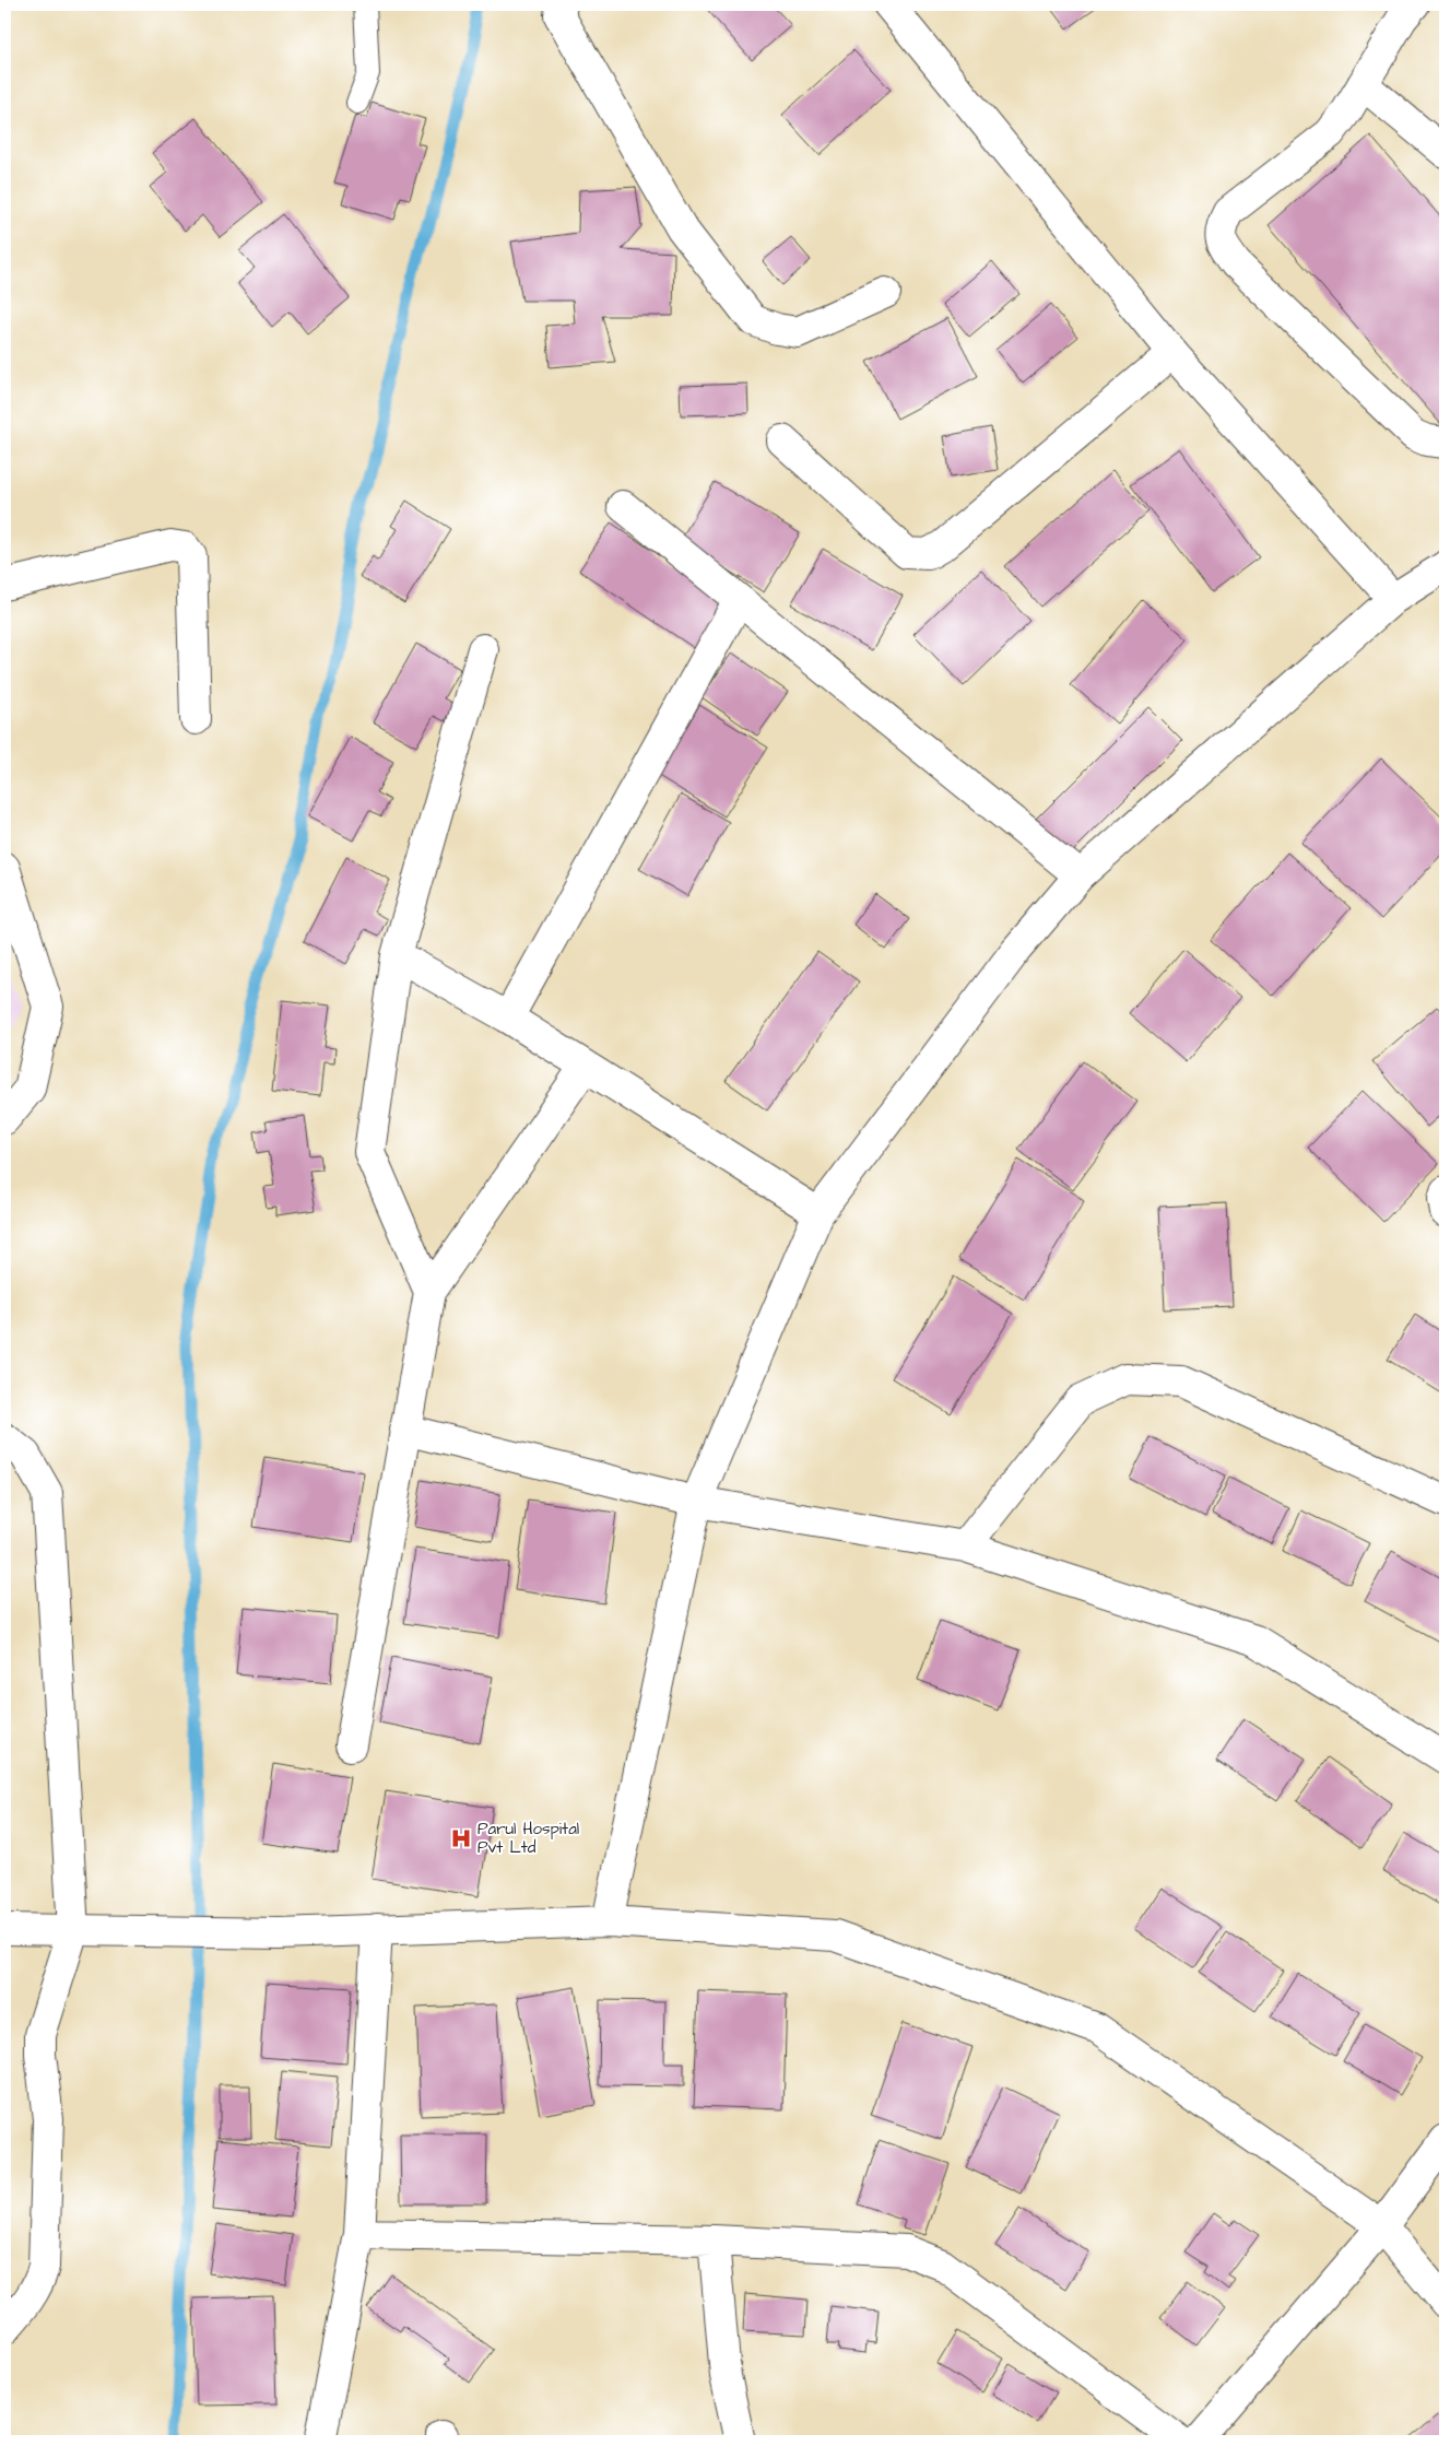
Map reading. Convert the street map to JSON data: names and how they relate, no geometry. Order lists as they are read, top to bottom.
{
  "places": {
    "hospital": ["Parul Hospital Pvt Ltd"]
  }
}
